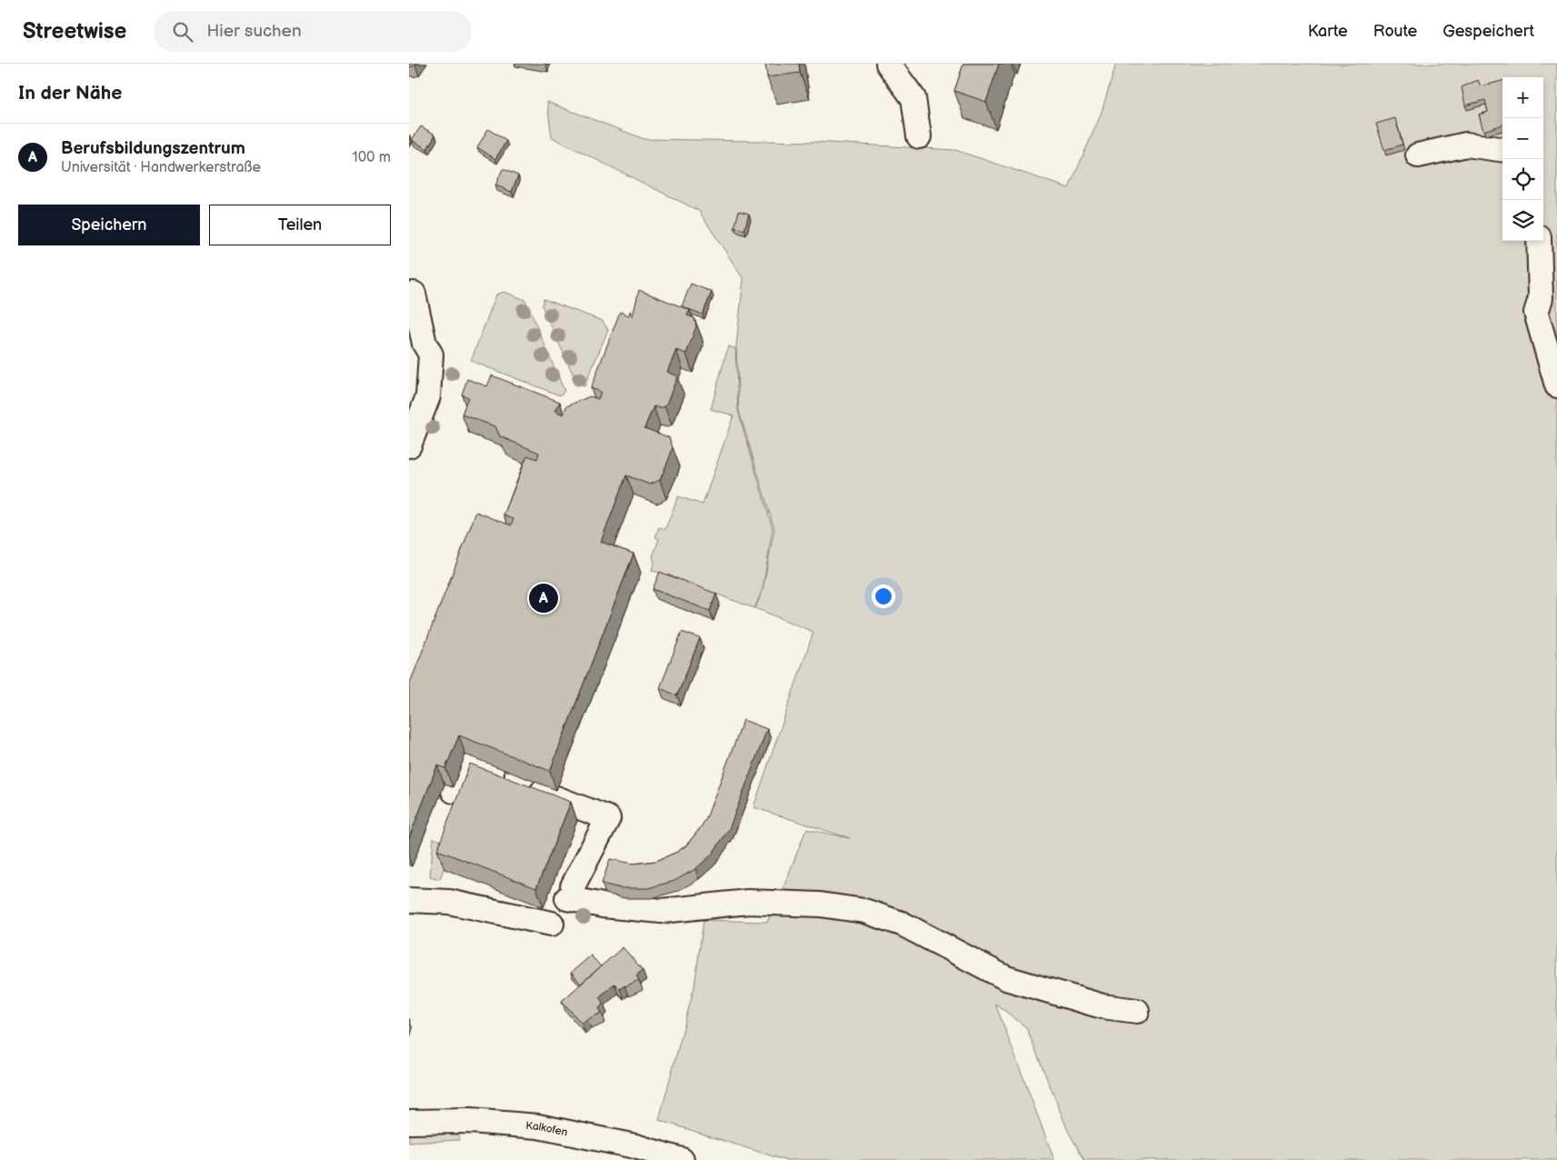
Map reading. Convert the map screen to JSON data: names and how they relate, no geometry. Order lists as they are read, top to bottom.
{
  "streets": {
    "street": ["Kalkofen"]
  },
  "page": {
    "header": "Streetwise",
    "search": "Hier suchen",
    "nav": ["Karte", "Route", "Gespeichert"],
    "heading": "In der Nähe",
    "map_buttons": ["+", "−"],
    "list": [
      {
        "mark": "A",
        "name": "Berufsbildungszentrum",
        "note": "Universität · Handwerkerstraße",
        "value": "100 m"
      }
    ],
    "buttons": ["Speichern", "Teilen"],
    "pins": "A"
  }
}
